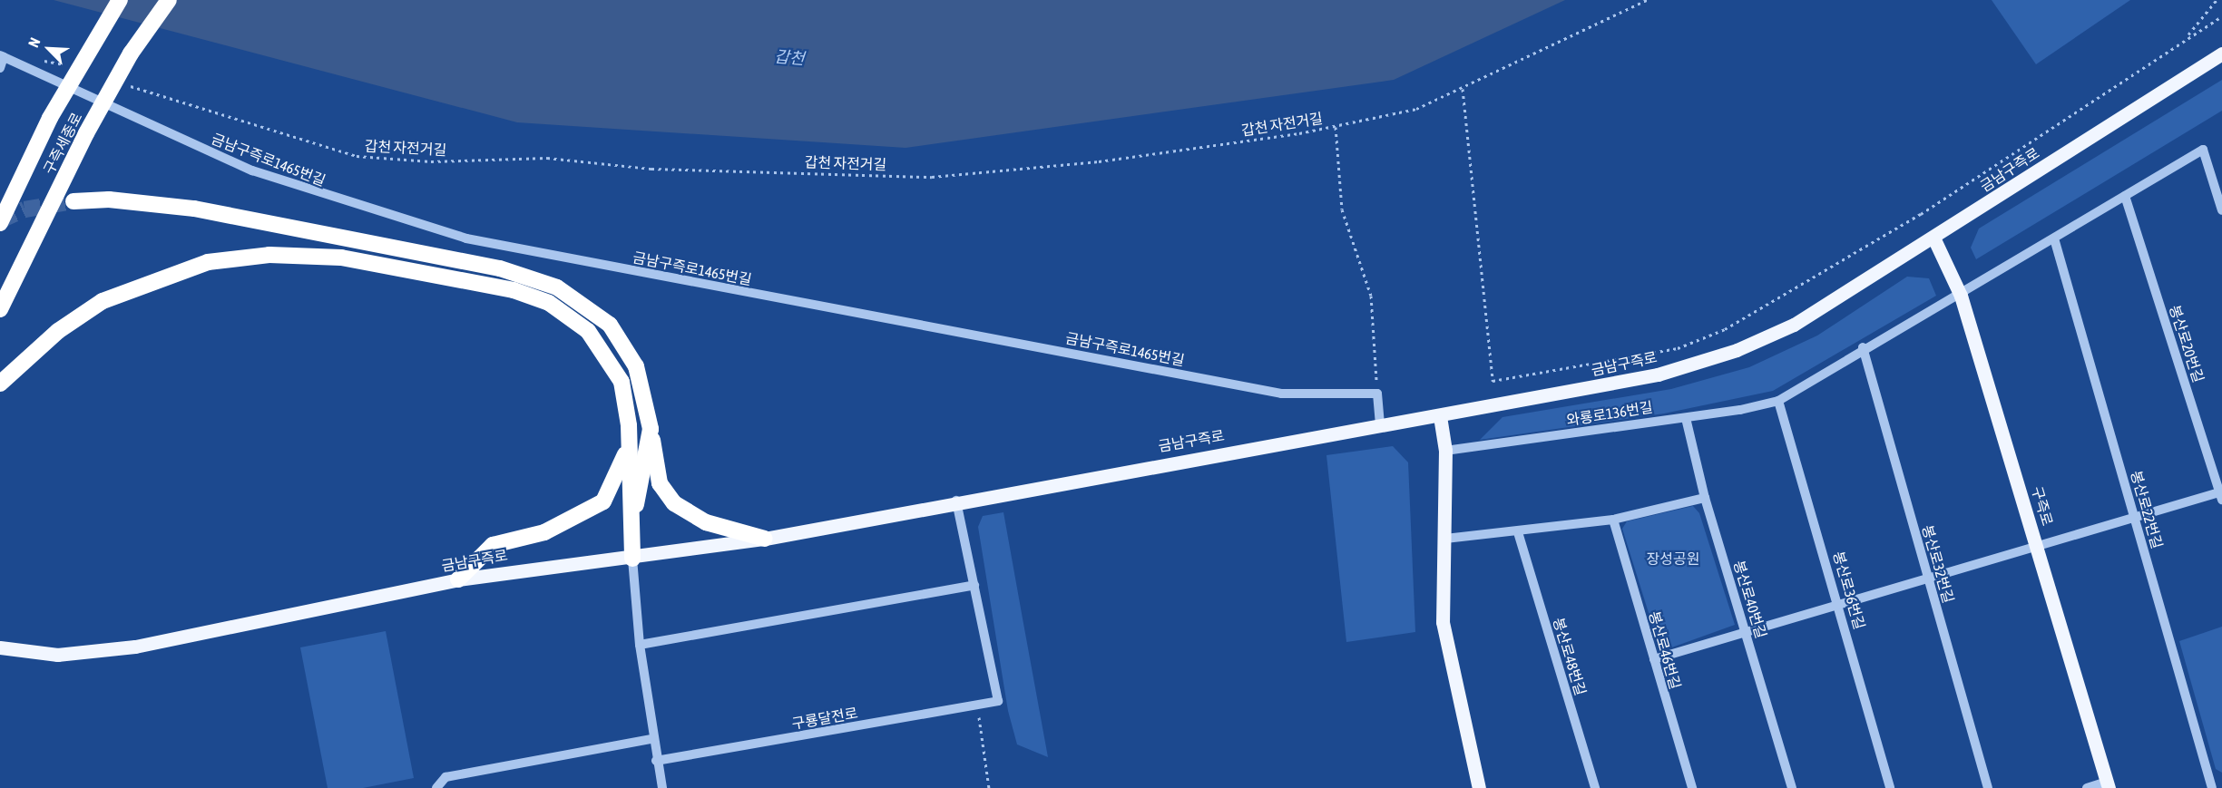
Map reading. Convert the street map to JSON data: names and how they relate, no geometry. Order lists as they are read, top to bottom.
{
  "streets": {
    "highway": ["구즉세종로"],
    "main road": ["금남구즉로", "구즉로"],
    "street": [
      "금남구즉로1465번길",
      "봉산로20번길",
      "와룡로136번길",
      "봉산로22번길",
      "봉산로32번길",
      "봉산로36번길",
      "봉산로40번길",
      "봉산로46번길",
      "봉산로48번길",
      "구룡달전로"
    ],
    "path": ["갑천 자전거길"]
  },
  "crossings": [
    ["금남구즉로", "구즉로"],
    ["와룡로136번길", "봉산로36번길"],
    ["와룡로136번길", "봉산로40번길"]
  ],
  "water": ["갑천"],
  "parks": ["장성공원"],
  "north": "top left"
}
